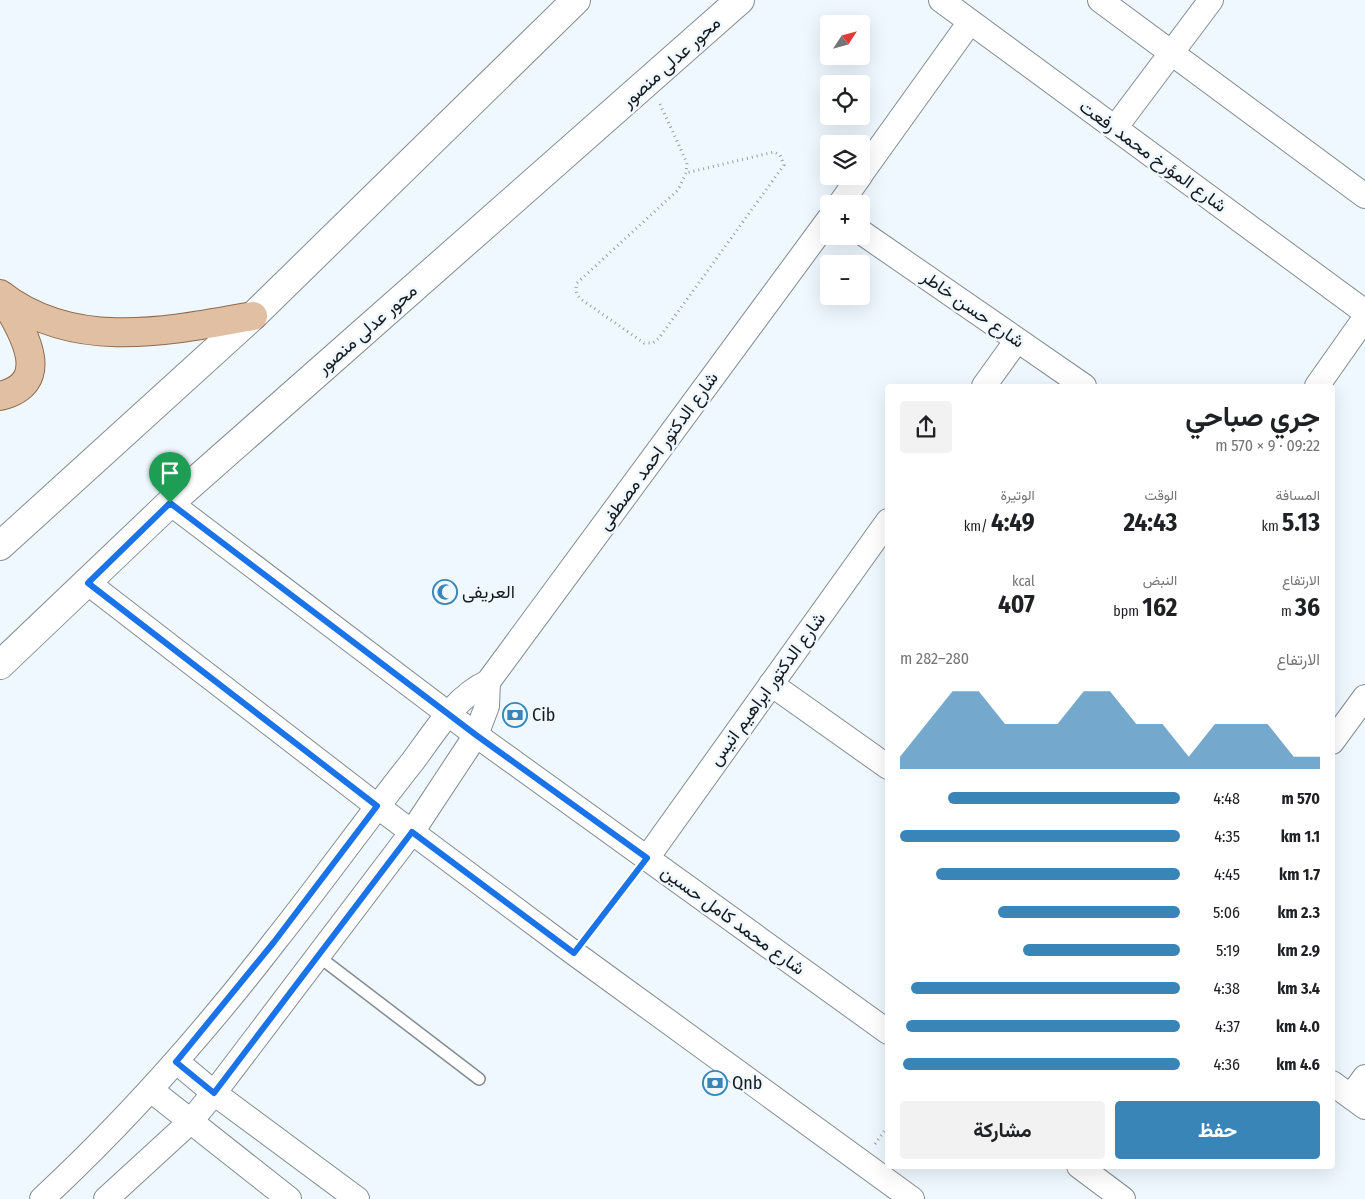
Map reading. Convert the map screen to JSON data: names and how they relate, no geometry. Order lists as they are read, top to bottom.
{
  "streets": {
    "main road": ["محور عدلى منصور"],
    "street": [
      "شارع المؤرخ محمد رفعت",
      "شارع حسن خاطر",
      "شارع الدكتور احمد مصطفى",
      "شارع الدكتور ابراهيم انيس",
      "شارع محمد كامل حسين"
    ]
  },
  "crossings": [
    ["محور عدلى منصور", "شارع محمد كامل حسين"],
    ["شارع الدكتور احمد مصطفى", "شارع محمد كامل حسين"],
    ["شارع الدكتور ابراهيم انيس", "شارع محمد كامل حسين"]
  ],
  "places": {
    "mosque": ["العريفى"],
    "bank": ["Cib", "Qnb"]
  },
  "north": "top right",
  "page": {
    "map_buttons": ["+", "−"],
    "heading": ["جري صباحي", "09:22 · 9 × 570 m"],
    "stats": [
      ["المسافة", "5.13 km"],
      ["الوقت", "24:43"],
      ["الوتيرة", "4:49 /km"],
      ["الارتفاع", "36 m"],
      ["النبض", "162 bpm"],
      ["kcal", "407"]
    ],
    "chart": ["الارتفاع", "280–282 m"],
    "list": [
      {
        "name": "570 m",
        "note": "4:48"
      },
      {
        "name": "1.1 km",
        "note": "4:35"
      },
      {
        "name": "1.7 km",
        "note": "4:45"
      },
      {
        "name": "2.3 km",
        "note": "5:06"
      },
      {
        "name": "2.9 km",
        "note": "5:19"
      },
      {
        "name": "3.4 km",
        "note": "4:38"
      },
      {
        "name": "4.0 km",
        "note": "4:37"
      },
      {
        "name": "4.6 km",
        "note": "4:36"
      }
    ],
    "buttons": ["حفظ", "مشاركة"]
  }
}
